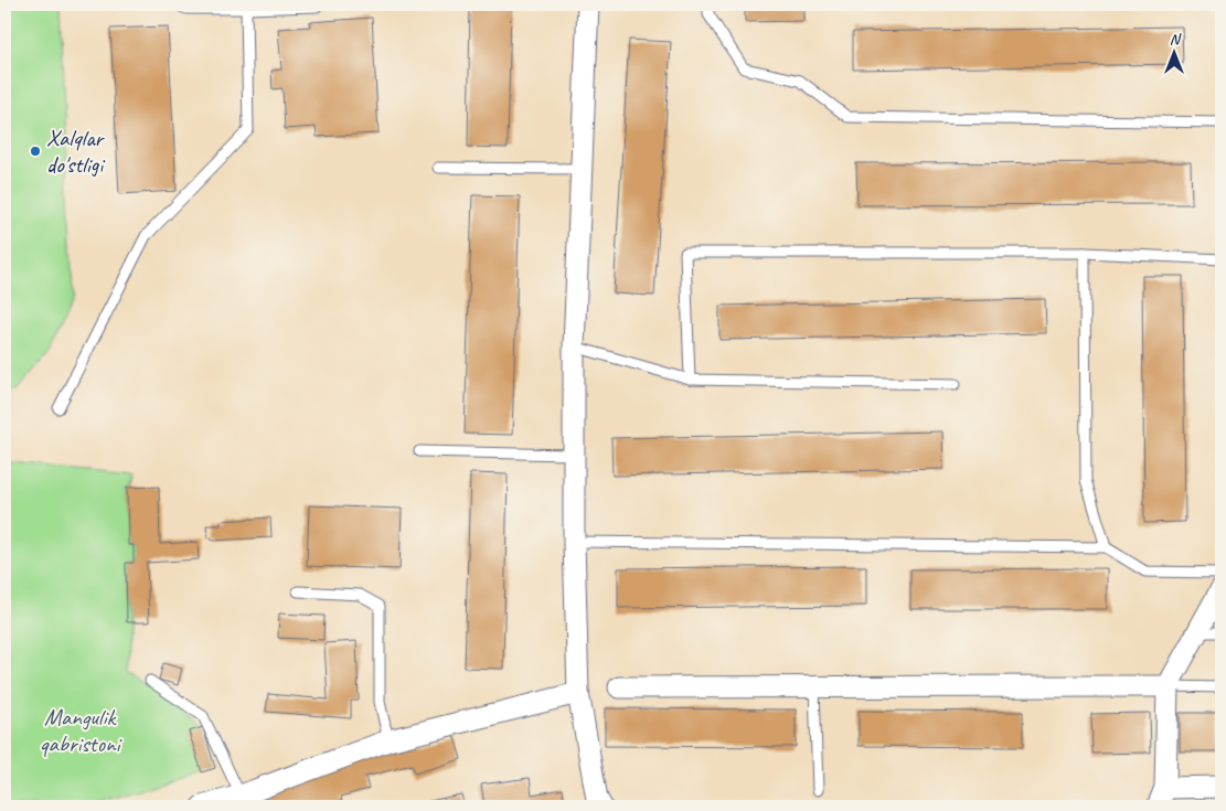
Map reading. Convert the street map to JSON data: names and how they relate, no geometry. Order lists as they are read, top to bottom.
{
  "parks": ["Mangulik qabristoni"],
  "places": ["Xalqlar do'stligi"],
  "north": "top"
}
